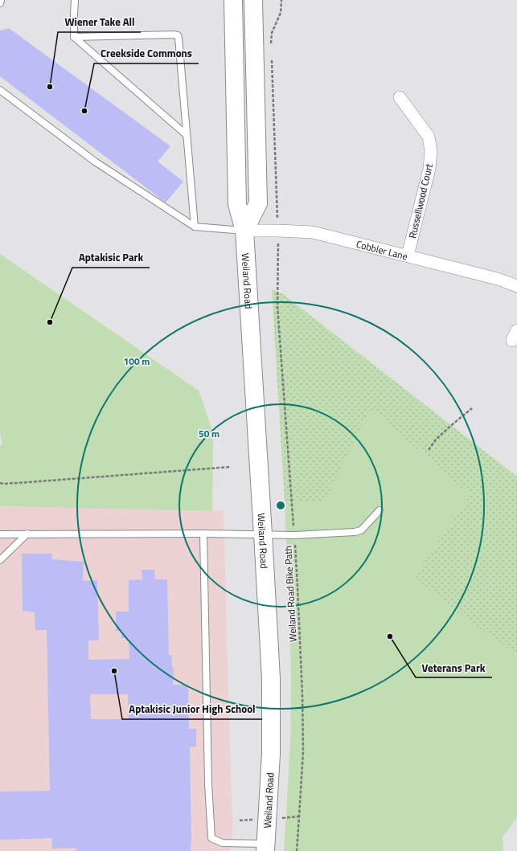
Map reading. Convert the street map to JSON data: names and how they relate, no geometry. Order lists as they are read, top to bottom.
{
  "streets": {
    "main road": ["Weiland Road"],
    "street": ["Russellwood Court", "Cobbler Lane"],
    "path": ["Weiland Road Bike Path"]
  },
  "crossings": [
    ["Russellwood Court", "Cobbler Lane"],
    ["Cobbler Lane", "Weiland Road"],
    ["Cobbler Lane", "Weiland Road Bike Path"]
  ],
  "places": [
    "Wiener Take All",
    "Creekside Commons",
    "Aptakisic Park",
    "Veterans Park",
    "Aptakisic Junior High School"
  ],
  "rings": ["100 m", "50 m"]
}
